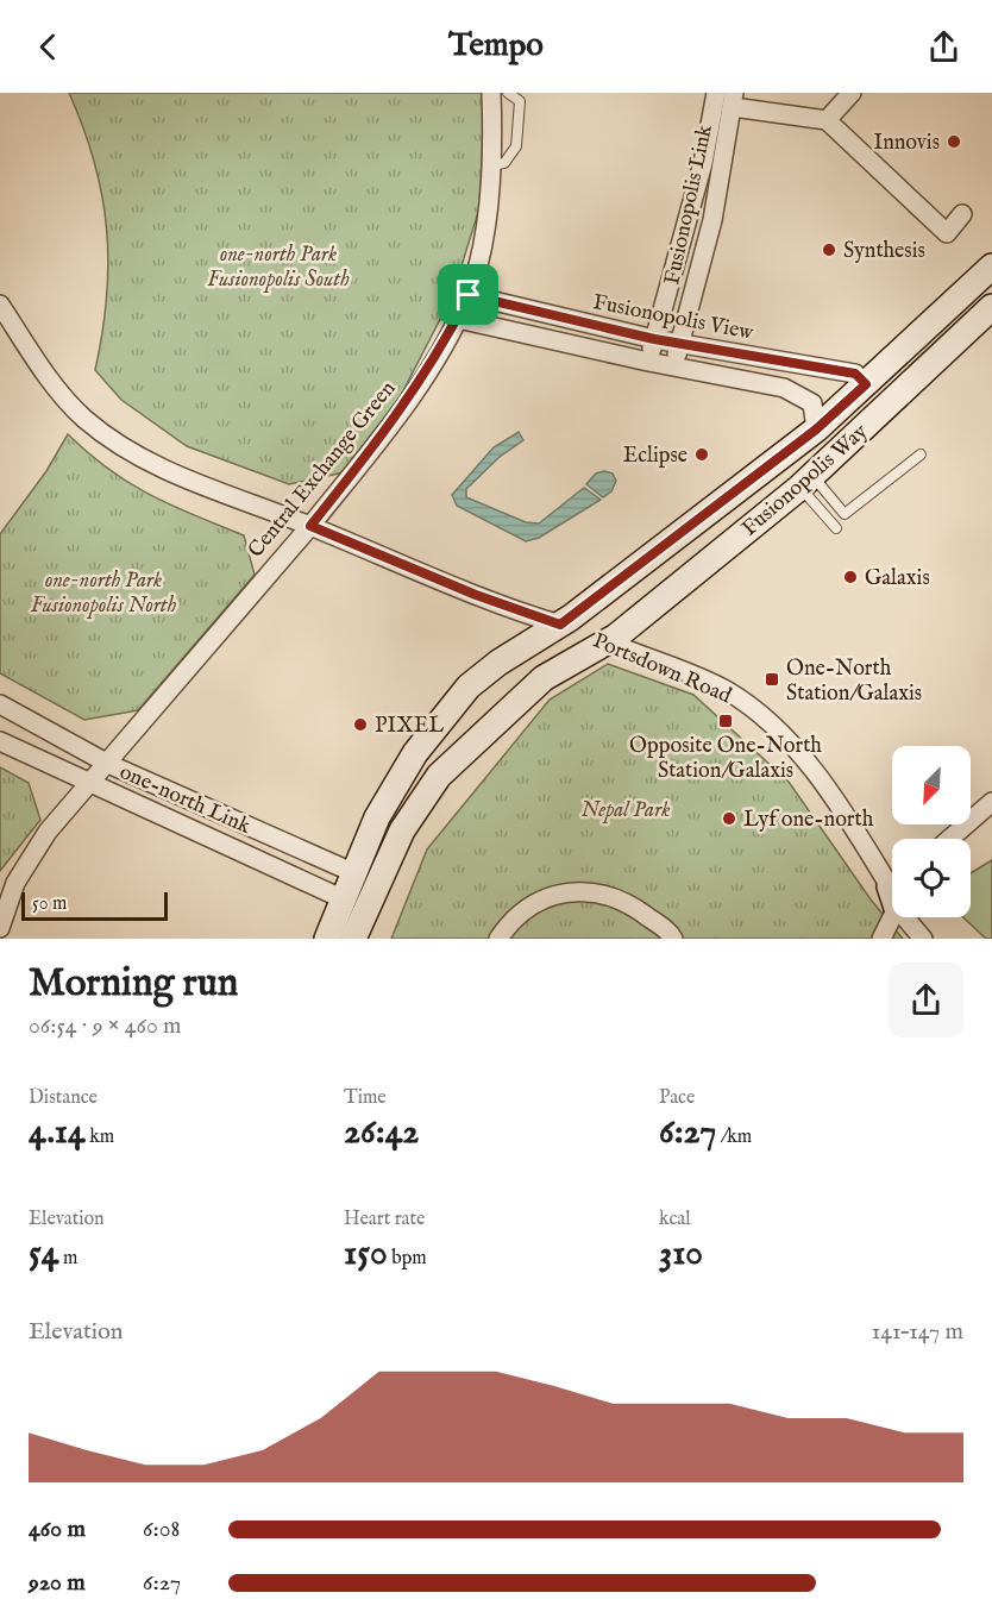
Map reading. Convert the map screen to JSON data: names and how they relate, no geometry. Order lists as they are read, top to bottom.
{
  "streets": {
    "street": [
      "Fusionopolis Link",
      "Fusionopolis View",
      "Central Exchange Green",
      "Fusionopolis Way",
      "Portsdown Road",
      "one-north Link"
    ]
  },
  "crossings": [
    ["Fusionopolis Link", "Fusionopolis View"],
    ["Fusionopolis View", "Central Exchange Green"],
    ["Fusionopolis View", "Fusionopolis Way"],
    ["Central Exchange Green", "Portsdown Road"],
    ["Central Exchange Green", "one-north Link"],
    ["Fusionopolis Way", "Portsdown Road"],
    ["Fusionopolis Way", "one-north Link"]
  ],
  "parks": ["one-north Park Fusionopolis South", "one-north Park Fusionopolis North", "Nepal Park"],
  "places": {
    "other": [
      "Innovis",
      "Synthesis",
      "Eclipse",
      "Galaxis",
      "PIXEL",
      "Lyf one-north"
    ],
    "transit": ["One-North Station/Galaxis", "Opposite One-North Station/Galaxis"]
  },
  "scale_bar": "50 m",
  "north": "bottom left",
  "page": {
    "header": "Tempo",
    "scale": "50 m",
    "heading": ["Morning run", "06:54 · 9 × 460 m"],
    "stats": [
      ["Distance", "4.14 km"],
      ["Time", "26:42"],
      ["Pace", "6:27 /km"],
      ["Elevation", "54 m"],
      ["Heart rate", "150 bpm"],
      ["kcal", "310"]
    ],
    "chart": ["Elevation", "141–147 m"],
    "list": [
      {
        "name": "460 m",
        "note": "6:08"
      },
      {
        "name": "920 m",
        "note": "6:27"
      }
    ]
  }
}
